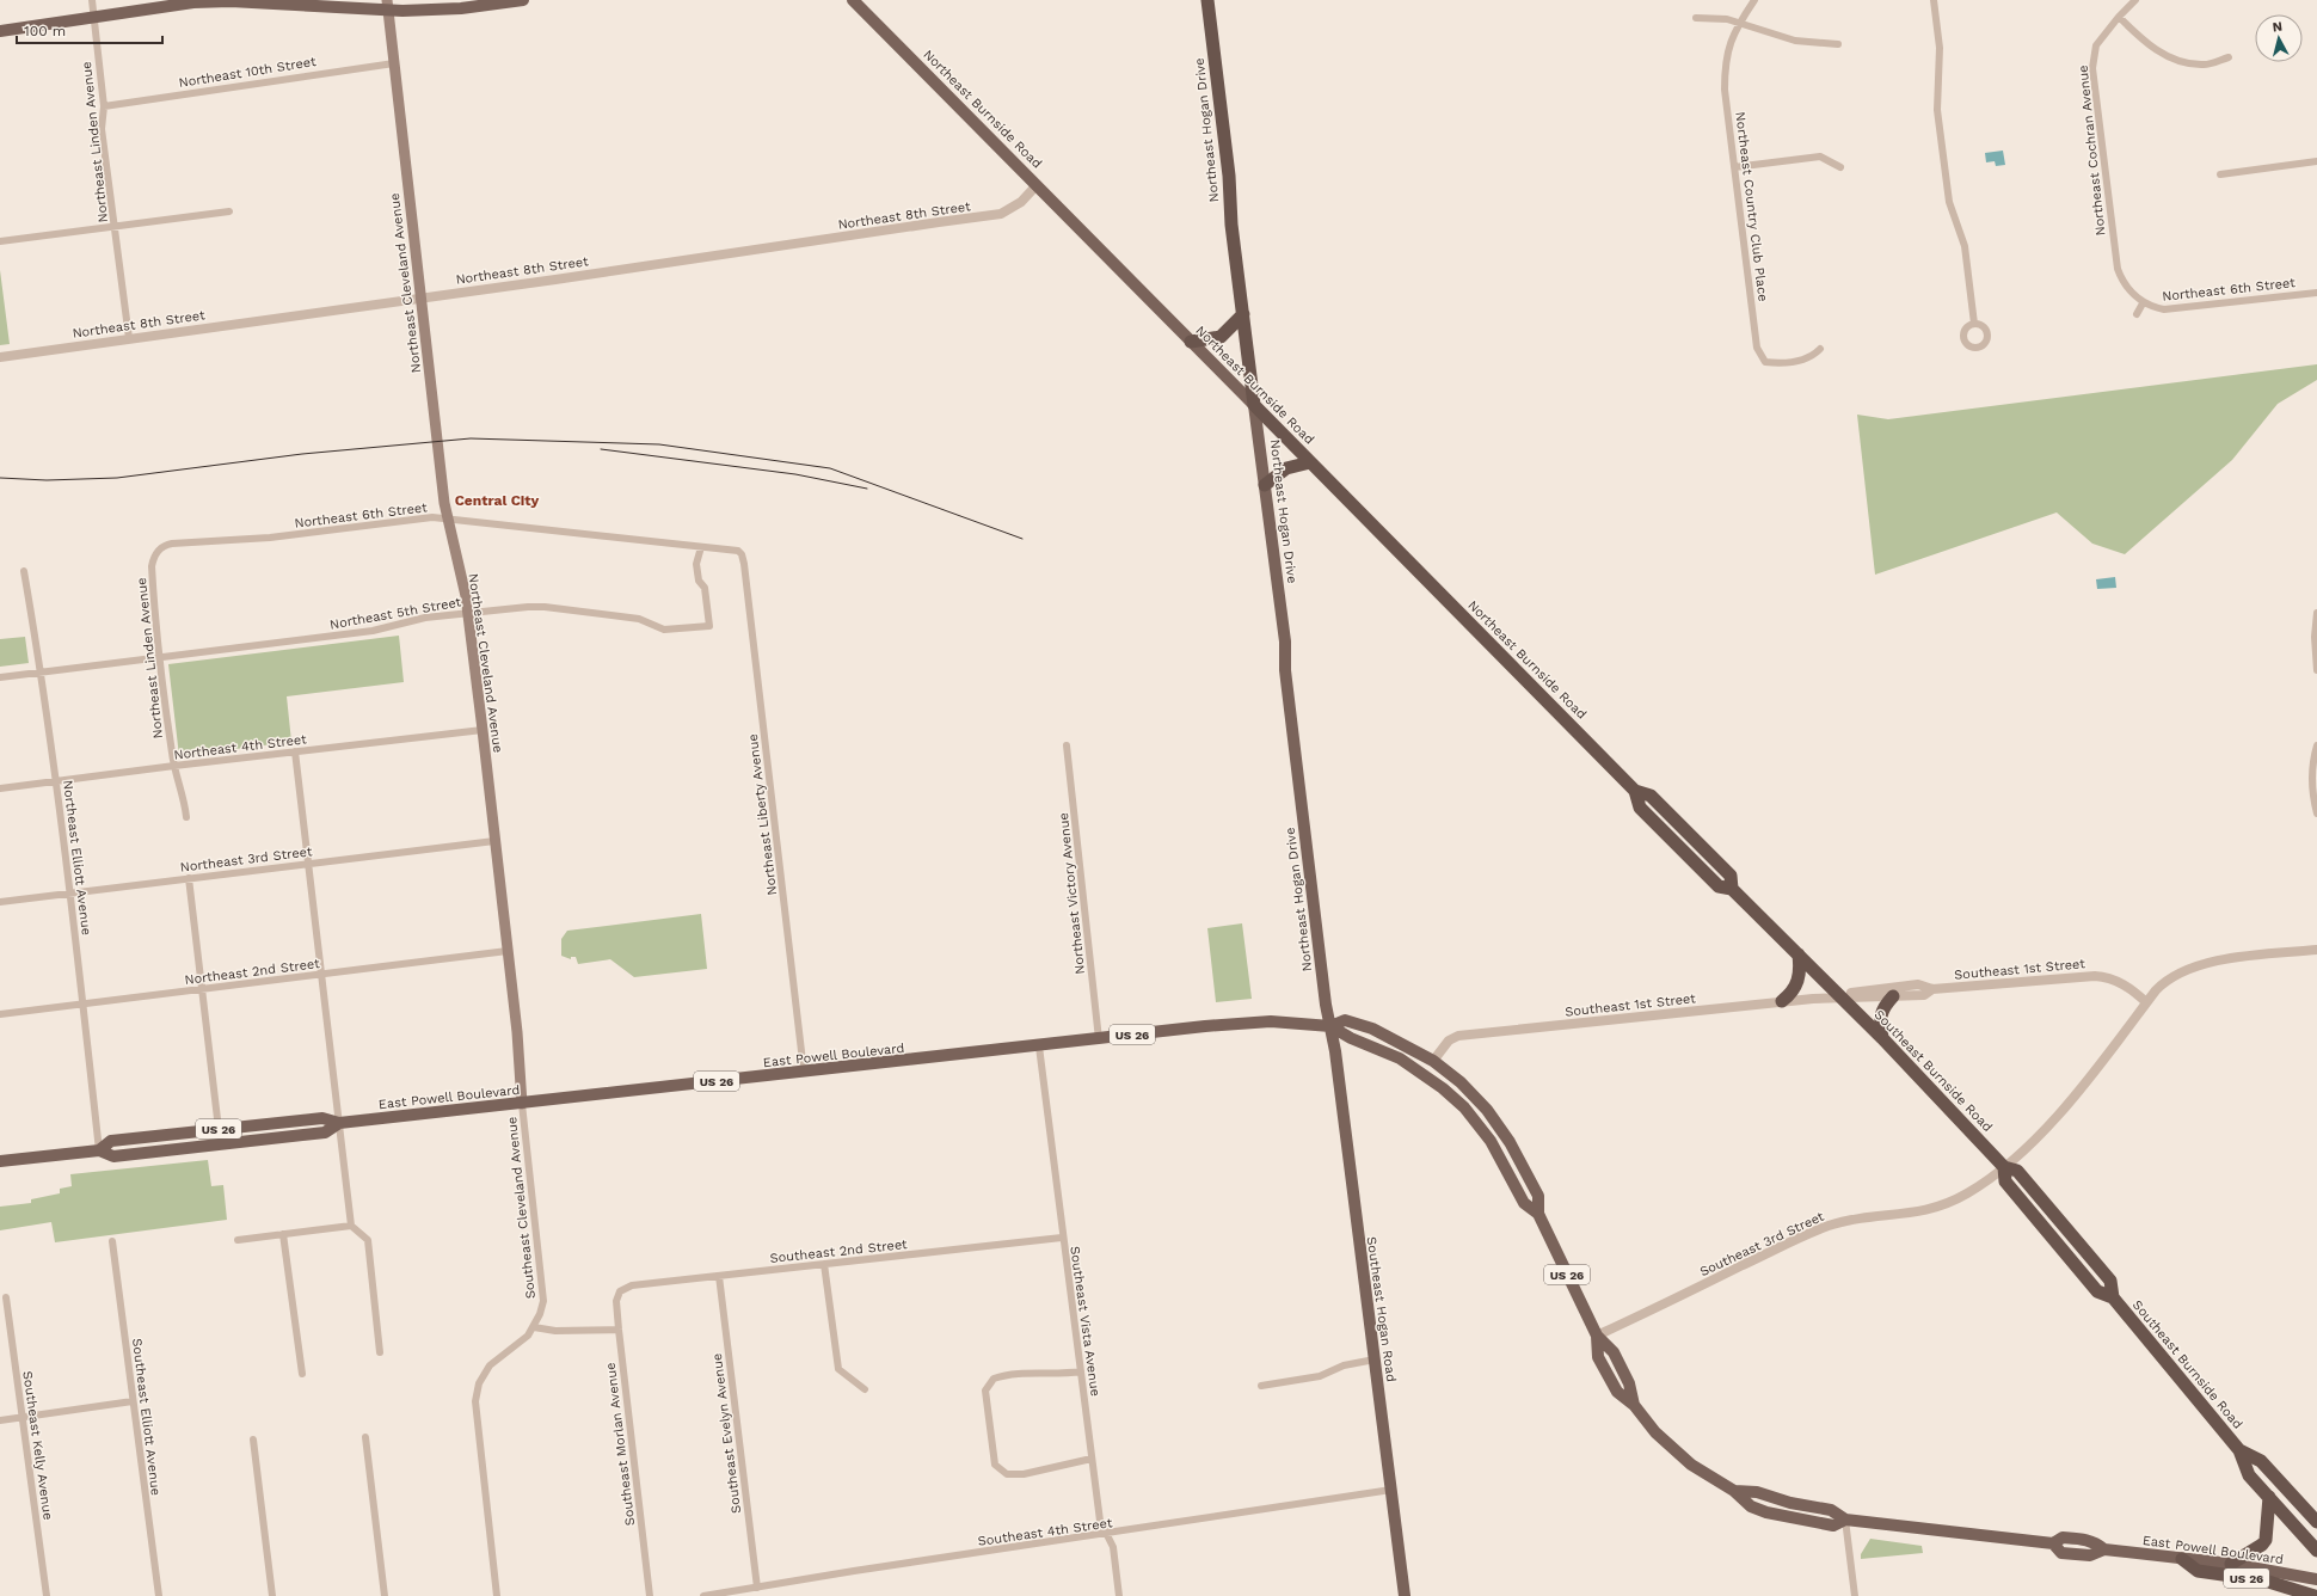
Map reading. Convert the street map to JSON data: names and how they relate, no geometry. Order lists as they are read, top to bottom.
{
  "streets": {
    "highway": [
      "Northeast Burnside Road",
      "Northeast Hogan Drive",
      "US 26",
      "Southeast Burnside Road"
    ],
    "main road": ["Northeast Cleveland Avenue", "East Powell Boulevard", "Southeast Hogan Road"],
    "street": [
      "Northeast 10th Street",
      "Northeast Linden Avenue",
      "Northeast Cochran Avenue",
      "Northeast Country Club Place",
      "Northeast 8th Street",
      "Northeast 6th Street",
      "Northeast 5th Street",
      "Northeast 4th Street",
      "Northeast Liberty Avenue",
      "Northeast Elliott Avenue",
      "Northeast 3rd Street",
      "Northeast Victory Avenue",
      "Southeast 1st Street",
      "Northeast 2nd Street",
      "Southeast Cleveland Avenue",
      "Southeast 3rd Street",
      "Southeast 2nd Street",
      "Southeast Vista Avenue",
      "Southeast Elliott Avenue",
      "Southeast Evelyn Avenue",
      "Southeast Morlan Avenue",
      "Southeast Kelly Avenue",
      "Southeast 4th Street"
    ]
  },
  "crossings": [
    ["Northeast 10th Street", "Northeast Linden Avenue"],
    ["Northeast 10th Street", "Northeast Cleveland Avenue"],
    ["Northeast Burnside Road", "Northeast Hogan Drive"],
    ["Northeast Burnside Road", "Northeast 8th Street"],
    ["Northeast Burnside Road", "Southeast 1st Street"],
    ["Northeast Burnside Road", "Southeast Burnside Road"],
    ["Northeast Hogan Drive", "East Powell Boulevard"],
    ["Northeast Hogan Drive", "Southeast Hogan Road"],
    ["Northeast Linden Avenue", "Northeast 8th Street"],
    ["Northeast Linden Avenue", "Northeast 6th Street"],
    ["Northeast Linden Avenue", "Northeast 5th Street"],
    ["Northeast Linden Avenue", "Northeast 4th Street"],
    ["Northeast Cochran Avenue", "Northeast 6th Street"],
    ["Northeast 8th Street", "Northeast Cleveland Avenue"],
    ["Northeast Cleveland Avenue", "Northeast 6th Street"],
    ["Northeast Cleveland Avenue", "Northeast 5th Street"],
    ["Northeast Cleveland Avenue", "Northeast 4th Street"],
    ["Northeast Cleveland Avenue", "Northeast 3rd Street"],
    ["Northeast Cleveland Avenue", "Northeast 2nd Street"],
    ["Northeast Cleveland Avenue", "East Powell Boulevard"],
    ["Northeast Cleveland Avenue", "Southeast Cleveland Avenue"],
    ["Northeast 6th Street", "Northeast 5th Street"],
    ["Northeast 6th Street", "Northeast Liberty Avenue"],
    ["Northeast 5th Street", "Northeast Elliott Avenue"],
    ["Northeast 4th Street", "Northeast Elliott Avenue"],
    ["Northeast Liberty Avenue", "East Powell Boulevard"],
    ["Northeast Elliott Avenue", "Northeast 3rd Street"],
    ["Northeast Elliott Avenue", "Northeast 2nd Street"],
    ["Northeast Elliott Avenue", "East Powell Boulevard"],
    ["Northeast Victory Avenue", "East Powell Boulevard"],
    ["Southeast 1st Street", "East Powell Boulevard"],
    ["Southeast 1st Street", "Southeast Burnside Road"],
    ["Southeast 1st Street", "Southeast 3rd Street"],
    ["US 26", "East Powell Boulevard"],
    ["East Powell Boulevard", "Southeast Cleveland Avenue"],
    ["East Powell Boulevard", "Southeast 3rd Street"],
    ["East Powell Boulevard", "Southeast Hogan Road"],
    ["East Powell Boulevard", "Southeast Vista Avenue"],
    ["Southeast Burnside Road", "Southeast 3rd Street"],
    ["Southeast 2nd Street", "Southeast Vista Avenue"],
    ["Southeast 2nd Street", "Southeast Evelyn Avenue"],
    ["Southeast 2nd Street", "Southeast Morlan Avenue"],
    ["Southeast Hogan Road", "Southeast 4th Street"],
    ["Southeast Vista Avenue", "Southeast 4th Street"],
    ["Southeast Evelyn Avenue", "Southeast 4th Street"]
  ],
  "districts": ["Central City"],
  "scale_bar": "100 m",
  "north": "top"
}
